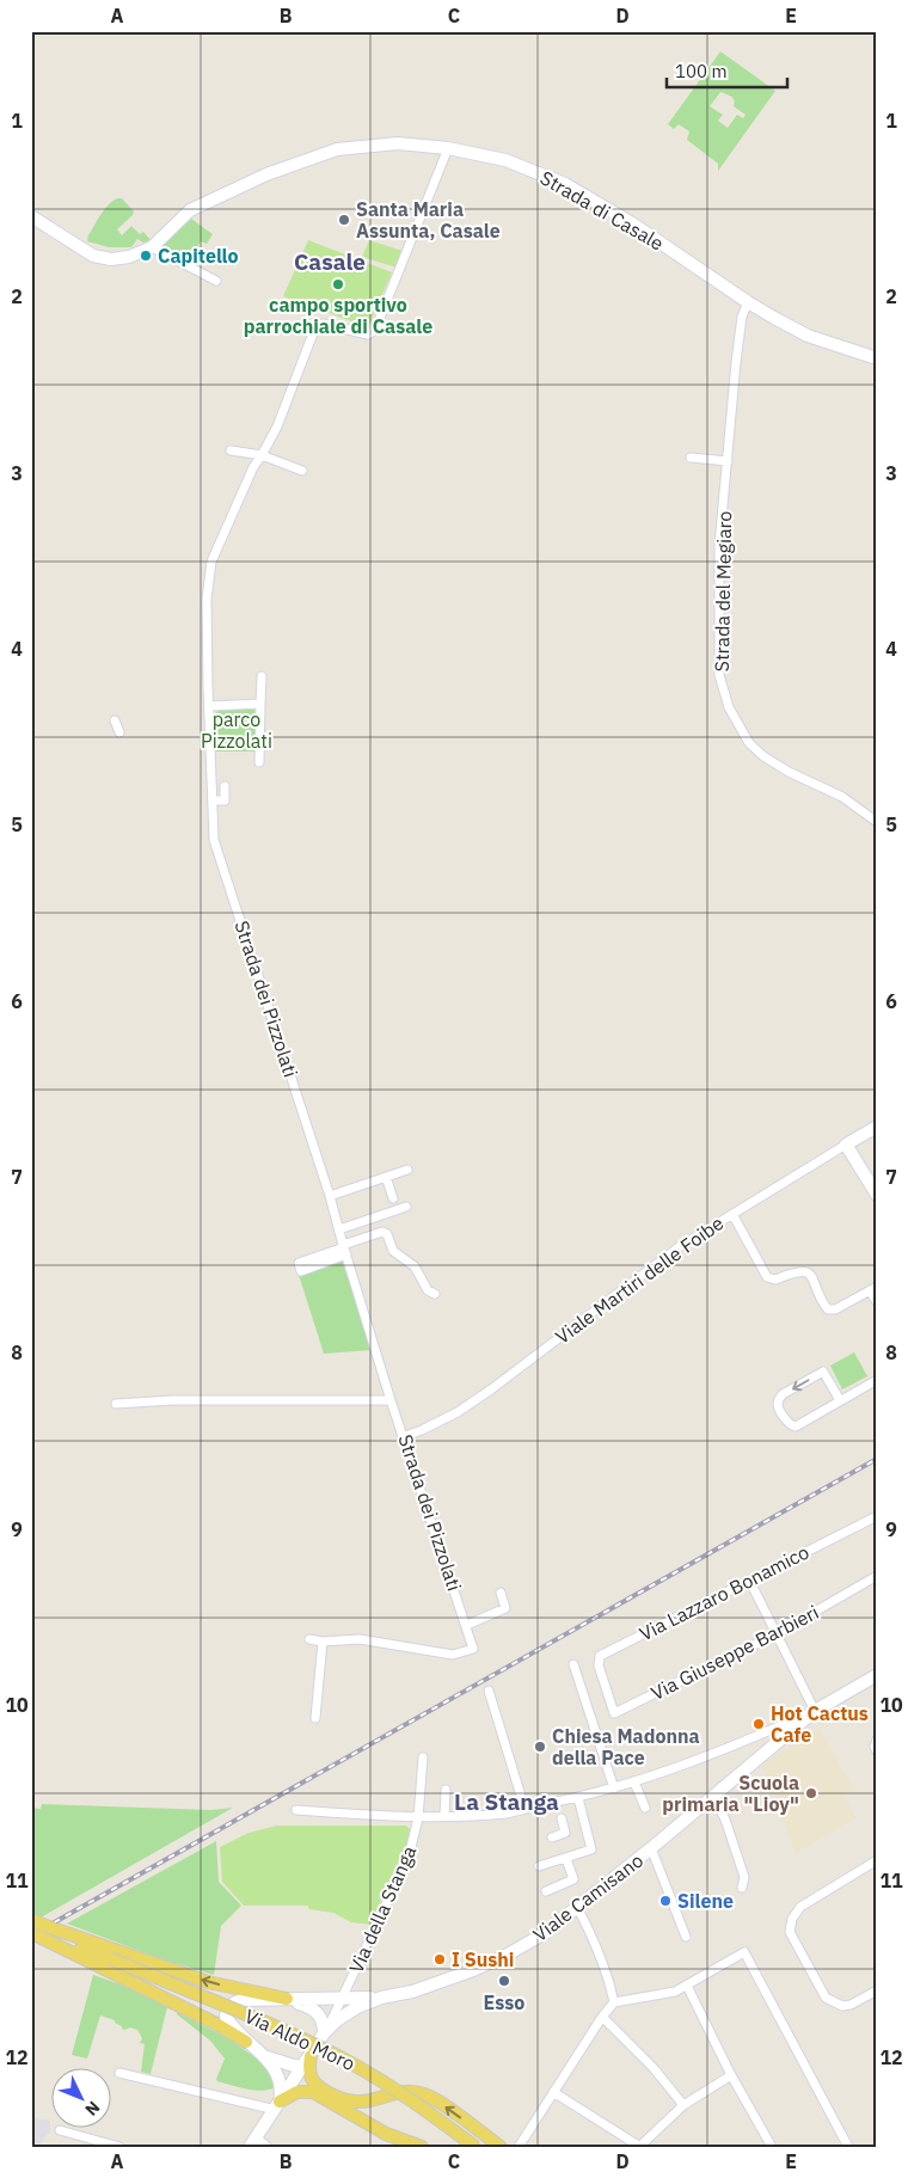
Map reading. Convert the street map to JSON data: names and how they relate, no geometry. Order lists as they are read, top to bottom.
{
  "streets": {
    "main road": [
      "Strada di Casale",
      "Viale Martiri delle Foibe",
      "Viale Camisano",
      "Via Aldo Moro"
    ],
    "street": [
      "Strada del Megiaro",
      "Strada dei Pizzolati",
      "Via Lazzaro Bonamico",
      "Via Giuseppe Barbieri",
      "Via della Stanga"
    ]
  },
  "crossings": [
    ["Strada di Casale", "Strada del Megiaro"],
    ["Strada di Casale", "Strada dei Pizzolati"],
    ["Strada dei Pizzolati", "Viale Martiri delle Foibe"],
    ["Via Lazzaro Bonamico", "Via Giuseppe Barbieri"],
    ["Viale Camisano", "Via della Stanga"]
  ],
  "districts": ["Casale", "La Stanga"],
  "parks": ["parco Pizzolati"],
  "places": [
    "Santa Maria Assunta, Casale",
    "Capitello",
    "campo sportivo parrochiale di Casale",
    "Hot Cactus Cafe",
    "Chiesa Madonna della Pace",
    "Scuola primaria \"Lioy\"",
    "Silene",
    "I Sushi",
    "Esso"
  ],
  "scale_bar": "100 m",
  "north": "bottom right",
  "grid": {
    "columns": [
      "A",
      "B",
      "C",
      "D",
      "E"
    ],
    "rows": [
      "1",
      "2",
      "3",
      "4",
      "5",
      "6",
      "7",
      "8",
      "9",
      "10",
      "11",
      "12"
    ]
  }
}
